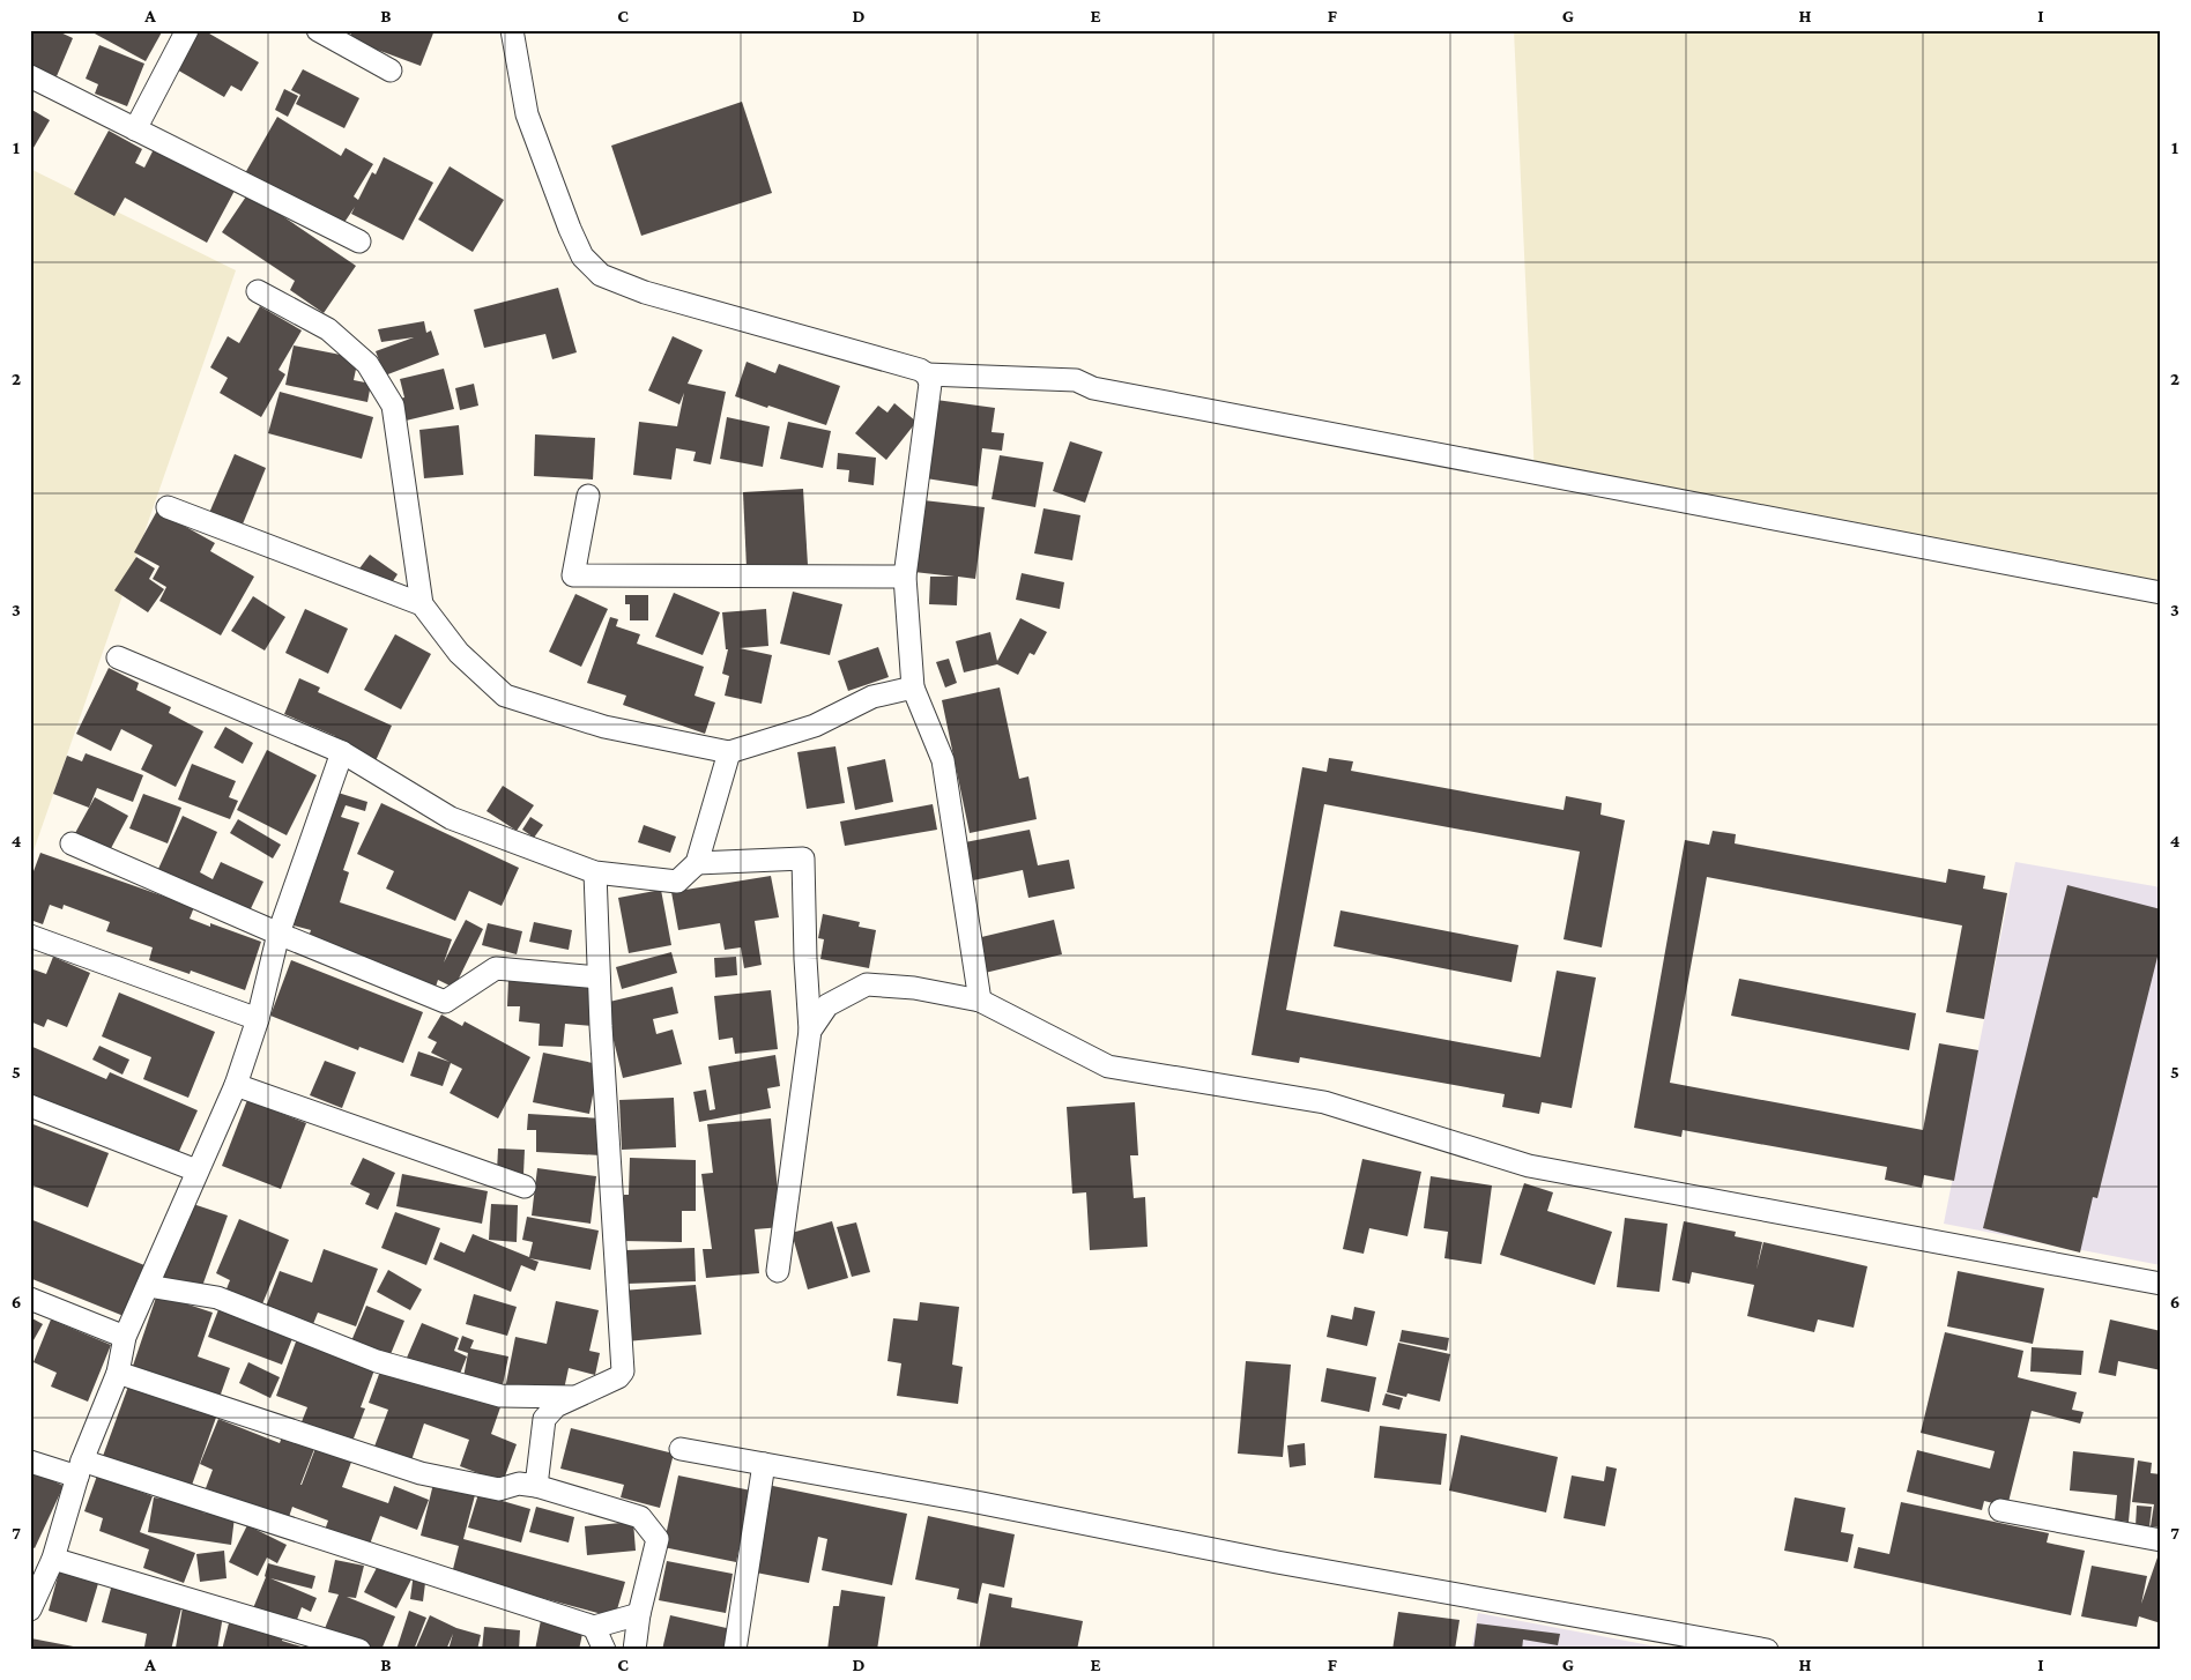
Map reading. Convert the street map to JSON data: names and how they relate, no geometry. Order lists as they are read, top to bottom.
{
  "grid": {
    "columns": [
      "A",
      "B",
      "C",
      "D",
      "E",
      "F",
      "G",
      "H",
      "I"
    ],
    "rows": [
      "1",
      "2",
      "3",
      "4",
      "5",
      "6",
      "7"
    ]
  }
}
